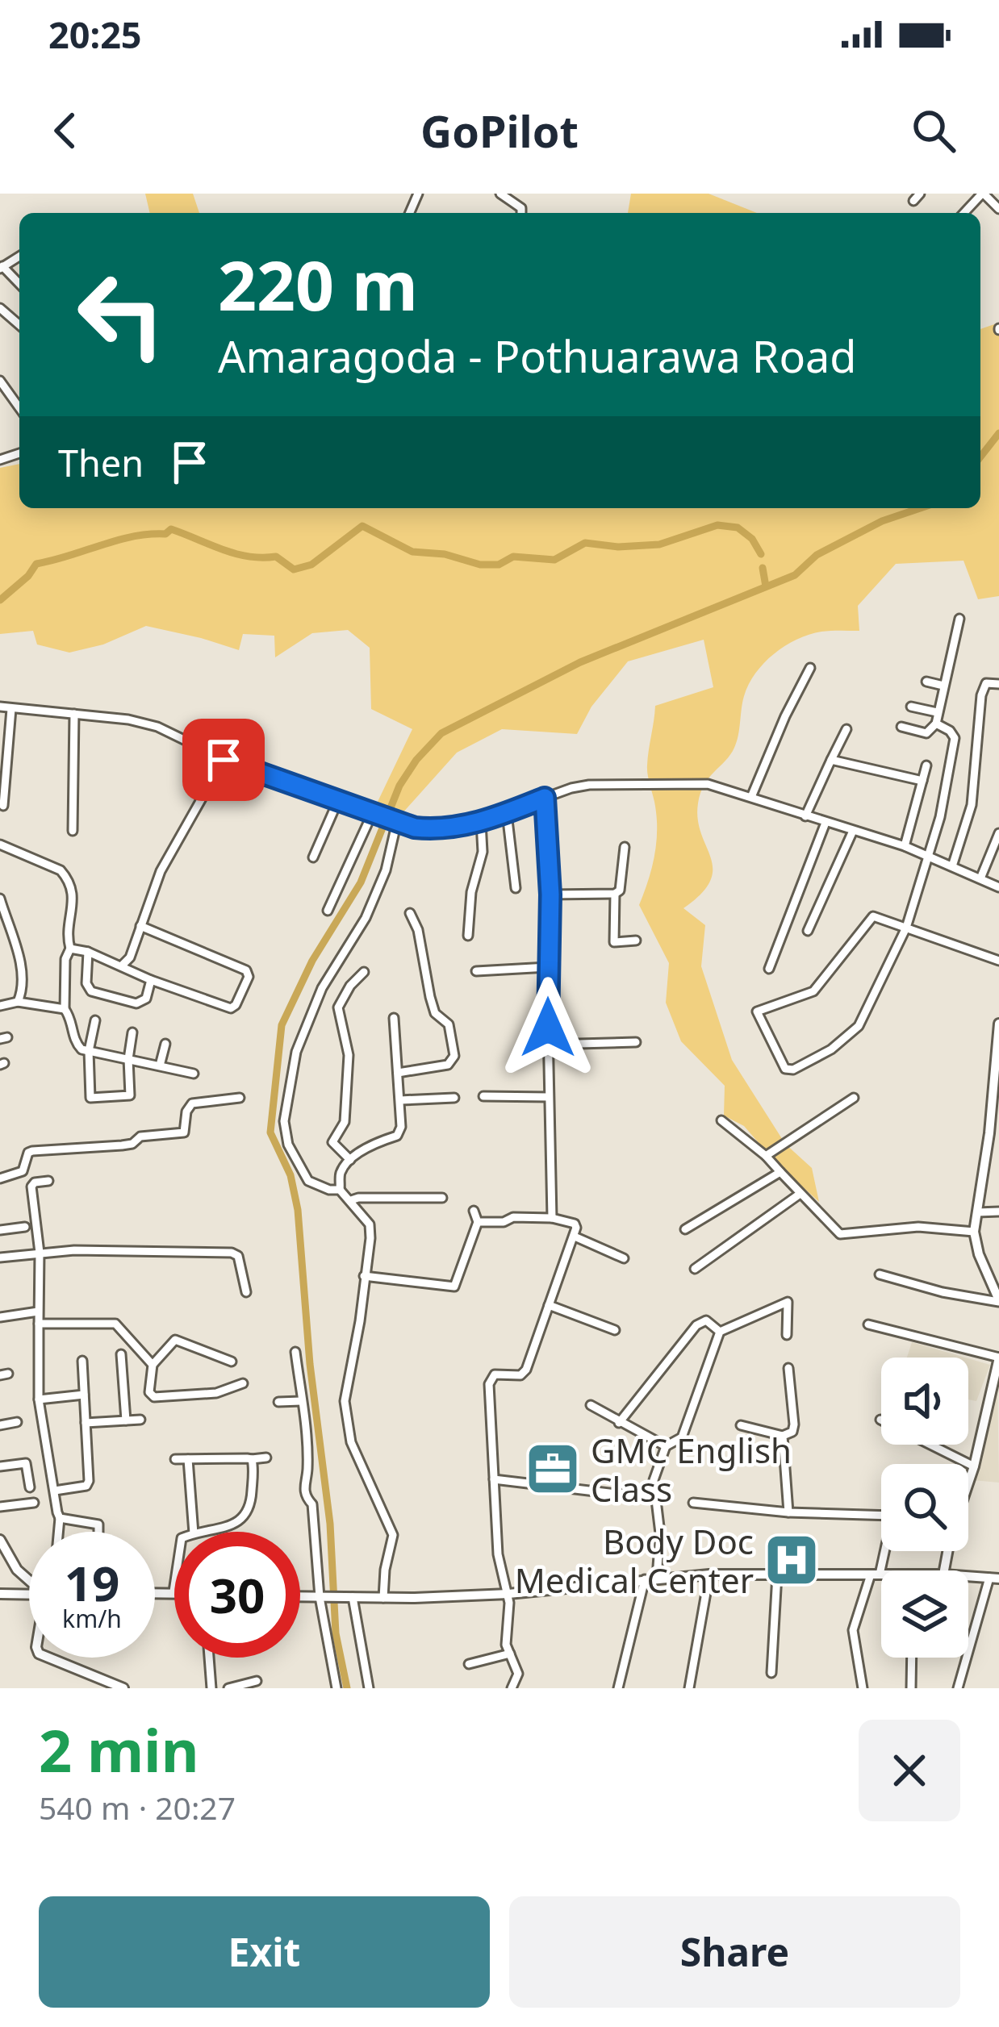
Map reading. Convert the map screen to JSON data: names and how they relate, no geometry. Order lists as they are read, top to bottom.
{
  "places": {
    "office": ["GMC English Class"],
    "hospital": ["Body Doc Medical Center"]
  },
  "page": {
    "status": "20:25",
    "header": "GoPilot",
    "turn": ["220 m", "Amaragoda - Pothuarawa Road"],
    "then": "Then",
    "speed": "19 km/h",
    "limit": "30",
    "heading": ["2 min", "540 m · 20:27"],
    "buttons": ["Exit", "Share"]
  }
}
